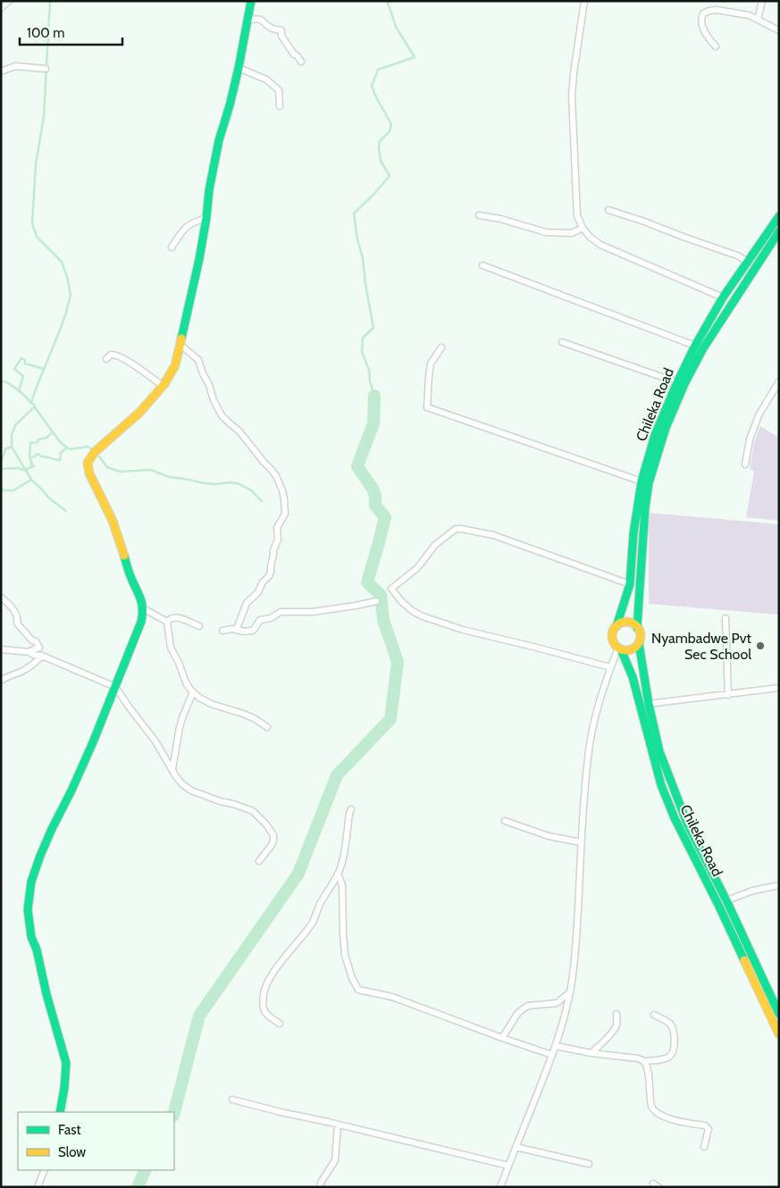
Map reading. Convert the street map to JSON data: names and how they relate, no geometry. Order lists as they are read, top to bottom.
{
  "streets": {
    "main road": ["Chileka Road"]
  },
  "places": ["Nyambadwe Pvt Sec School"],
  "legend": ["Fast", "Slow"],
  "scale_bar": "100 m"
}
